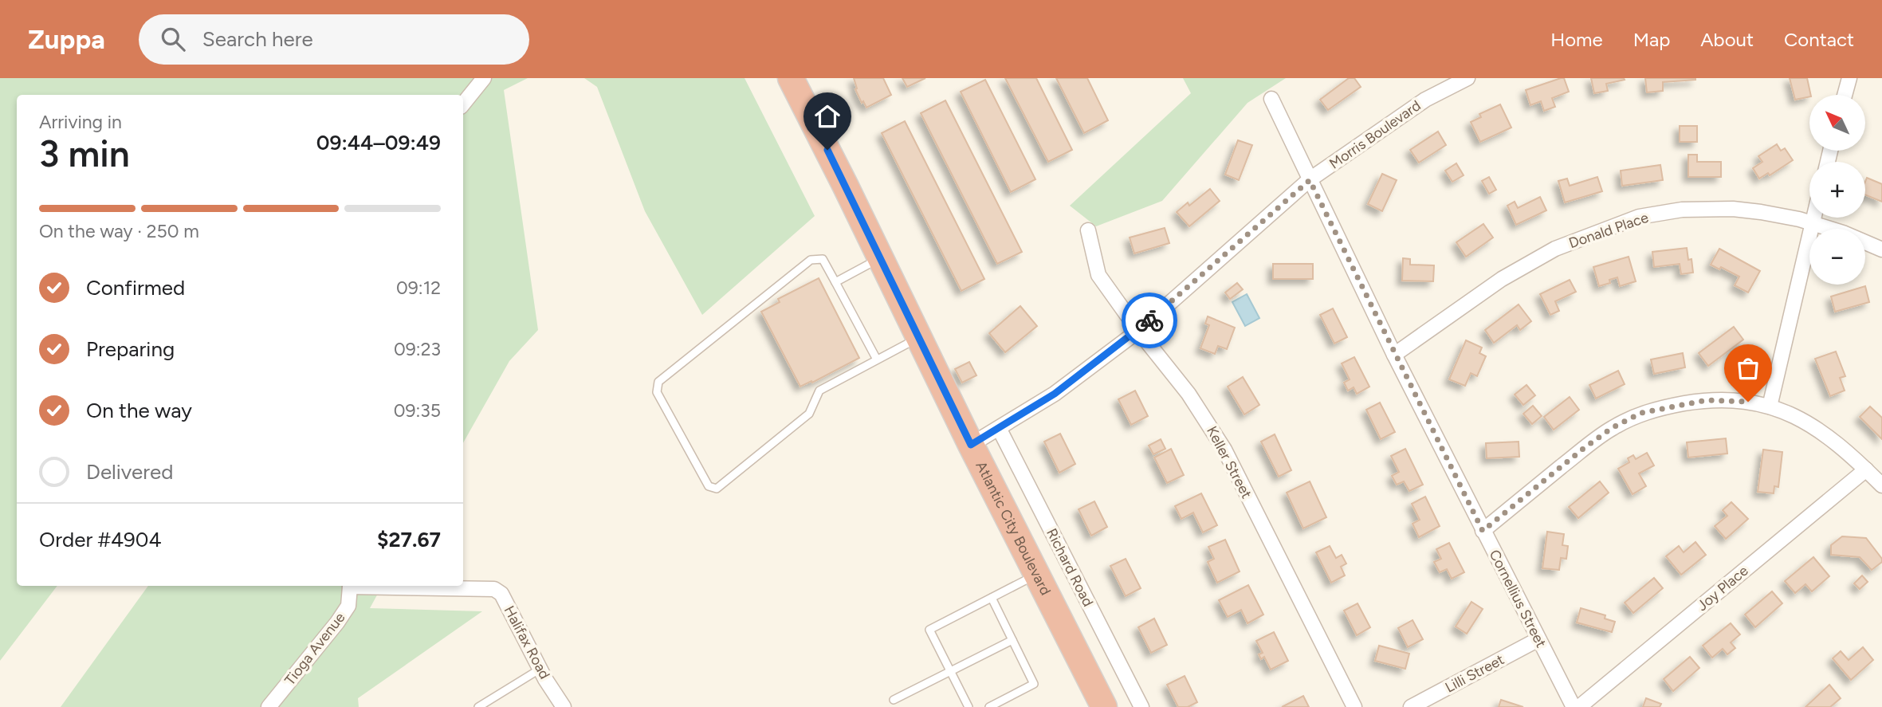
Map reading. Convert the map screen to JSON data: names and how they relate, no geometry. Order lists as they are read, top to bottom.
{
  "streets": {
    "highway": ["Atlantic City Boulevard"],
    "street": [
      "Morris Boulevard",
      "Donald Place",
      "Keller Street",
      "Richard Road",
      "Joy Place",
      "Cornellius Street",
      "Halifax Road",
      "Tioga Avenue",
      "Lilli Street"
    ]
  },
  "crossings": [
    ["Morris Boulevard", "Keller Street"],
    ["Morris Boulevard", "Atlantic City Boulevard"],
    ["Morris Boulevard", "Richard Road"],
    ["Morris Boulevard", "Cornellius Street"],
    ["Donald Place", "Cornellius Street"],
    ["Cornellius Street", "Lilli Street"]
  ],
  "north": "top left",
  "page": {
    "header": "Zuppa",
    "search": "Search here",
    "nav": [
      "Home",
      "Map",
      "About",
      "Contact"
    ],
    "map_buttons": ["+", "−"],
    "heading": ["3 min", "Arriving in", "09:44–09:49"],
    "panel": ["Order #4904", "$27.67"],
    "bar": "On the way · 250 m",
    "list": [
      ["Confirmed", "09:12"],
      ["Preparing", "09:23"],
      ["On the way", "09:35"],
      "Delivered"
    ]
  }
}
